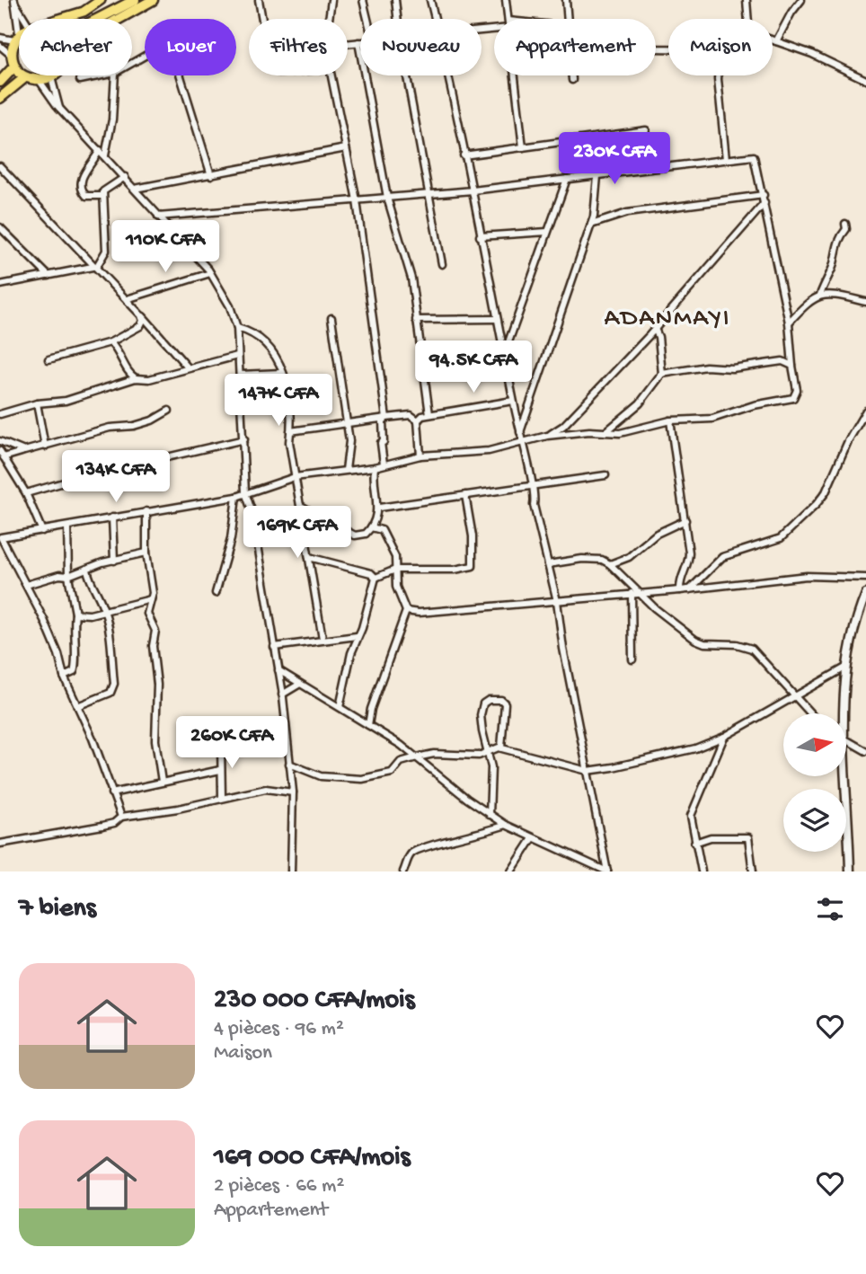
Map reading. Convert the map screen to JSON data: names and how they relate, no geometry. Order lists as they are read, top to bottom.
{
  "districts": ["ADANMAYI"],
  "north": "right",
  "page": {
    "chip": [
      "Acheter",
      "Louer",
      "Filtres",
      "Nouveau",
      "Appartement",
      "Maison"
    ],
    "price": [
      "230K CFA",
      "110K CFA",
      "94.5K CFA",
      "147K CFA",
      "134K CFA",
      "169K CFA",
      "260K CFA"
    ],
    "heading": "7 biens",
    "list": [
      {
        "name": "230 000 CFA/mois",
        "note": "4 pièces · 96 m² · Maison"
      },
      {
        "name": "169 000 CFA/mois",
        "note": "2 pièces · 66 m² · Appartement"
      }
    ]
  }
}
